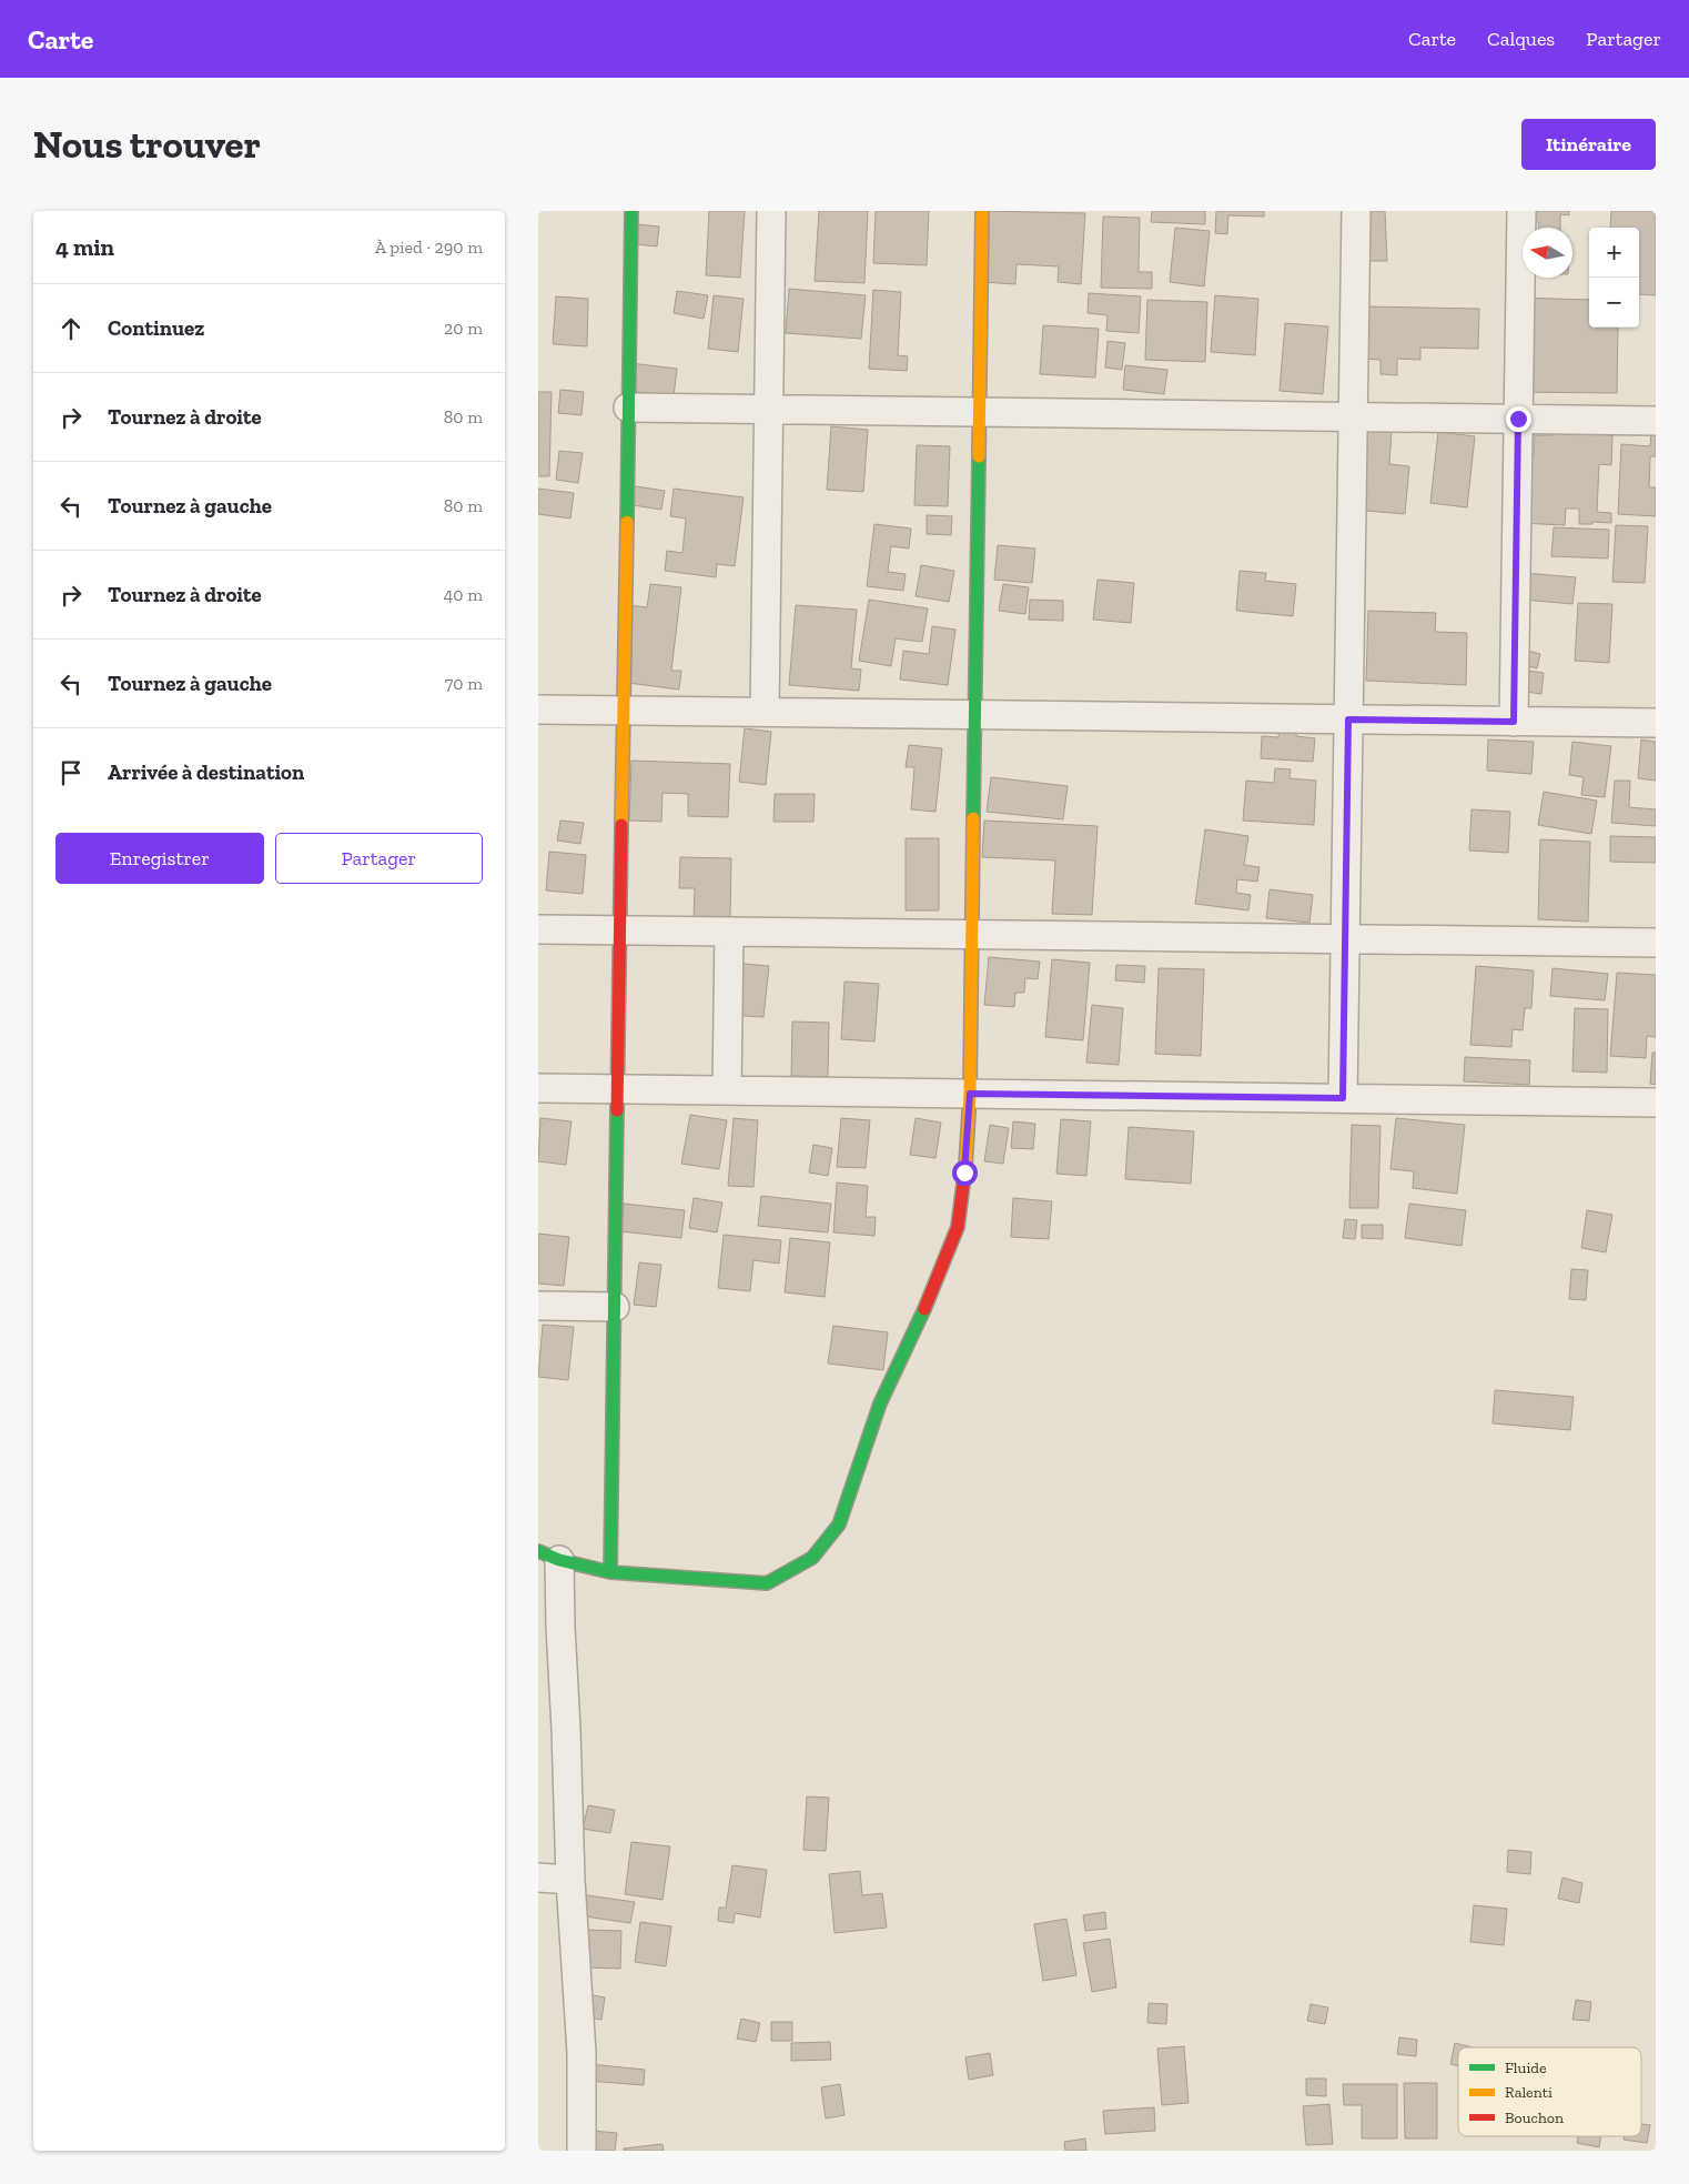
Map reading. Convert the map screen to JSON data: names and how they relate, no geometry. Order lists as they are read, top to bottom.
{
  "legend": ["Fluide", "Ralenti", "Bouchon"],
  "north": "left",
  "page": {
    "header": "Carte",
    "nav": ["Carte", "Calques", "Partager"],
    "buttons": [
      "Itinéraire",
      ["Enregistrer", "Partager"]
    ],
    "title": "Nous trouver",
    "heading": ["4 min", "À pied · 290 m"],
    "map_buttons": ["+", "−"],
    "list": [
      ["Continuez", "20 m"],
      ["Tournez à droite", "80 m"],
      ["Tournez à gauche", "80 m"],
      ["Tournez à droite", "40 m"],
      ["Tournez à gauche", "70 m"],
      "Arrivée à destination"
    ]
  }
}
